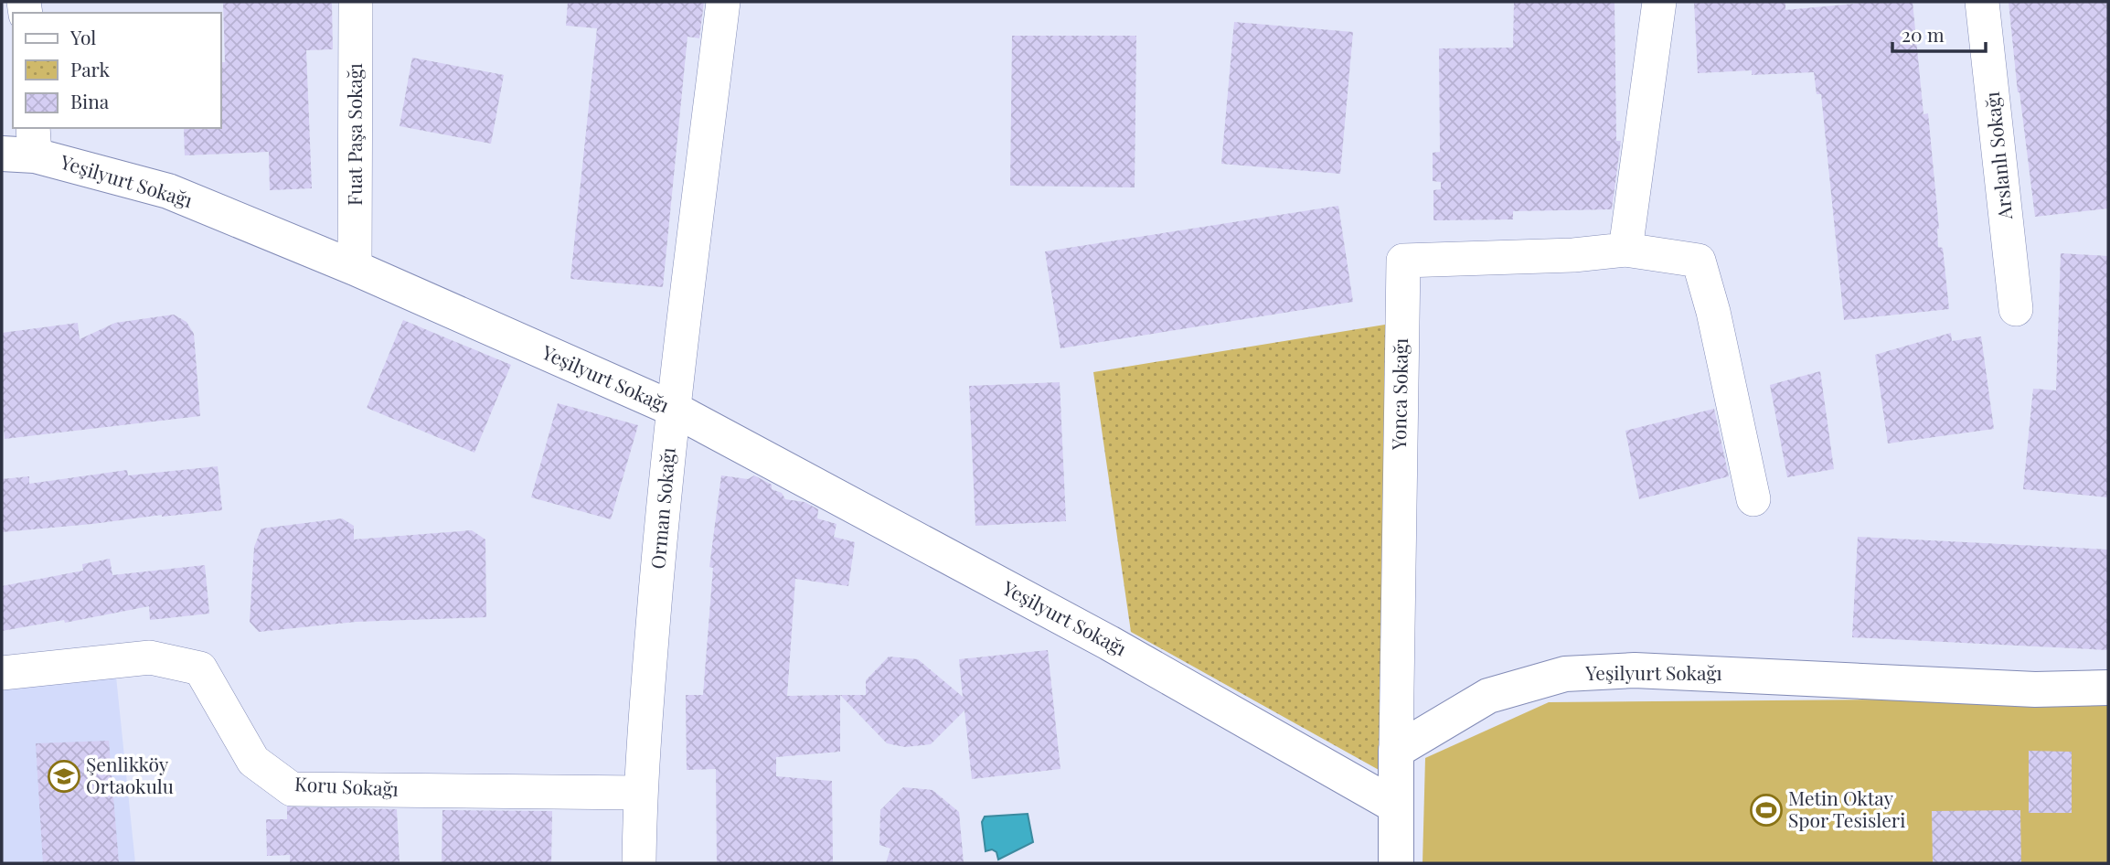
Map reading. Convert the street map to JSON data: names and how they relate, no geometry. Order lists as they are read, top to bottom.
{
  "streets": {
    "main road": ["Yeşilyurt Sokağı"],
    "street": [
      "Fuat Paşa Sokağı",
      "Arslanlı Sokağı",
      "Yonca Sokağı",
      "Orman Sokağı",
      "Koru Sokağı"
    ]
  },
  "crossings": [
    ["Fuat Paşa Sokağı", "Yeşilyurt Sokağı"],
    ["Yeşilyurt Sokağı", "Yonca Sokağı"],
    ["Yeşilyurt Sokağı", "Orman Sokağı"],
    ["Orman Sokağı", "Koru Sokağı"]
  ],
  "places": {
    "school or university": ["Şenlikköy Ortaokulu"],
    "sports": ["Metin Oktay Spor Tesisleri"]
  },
  "legend": ["Yol", "Park", "Bina"],
  "scale_bar": "20 m"
}
